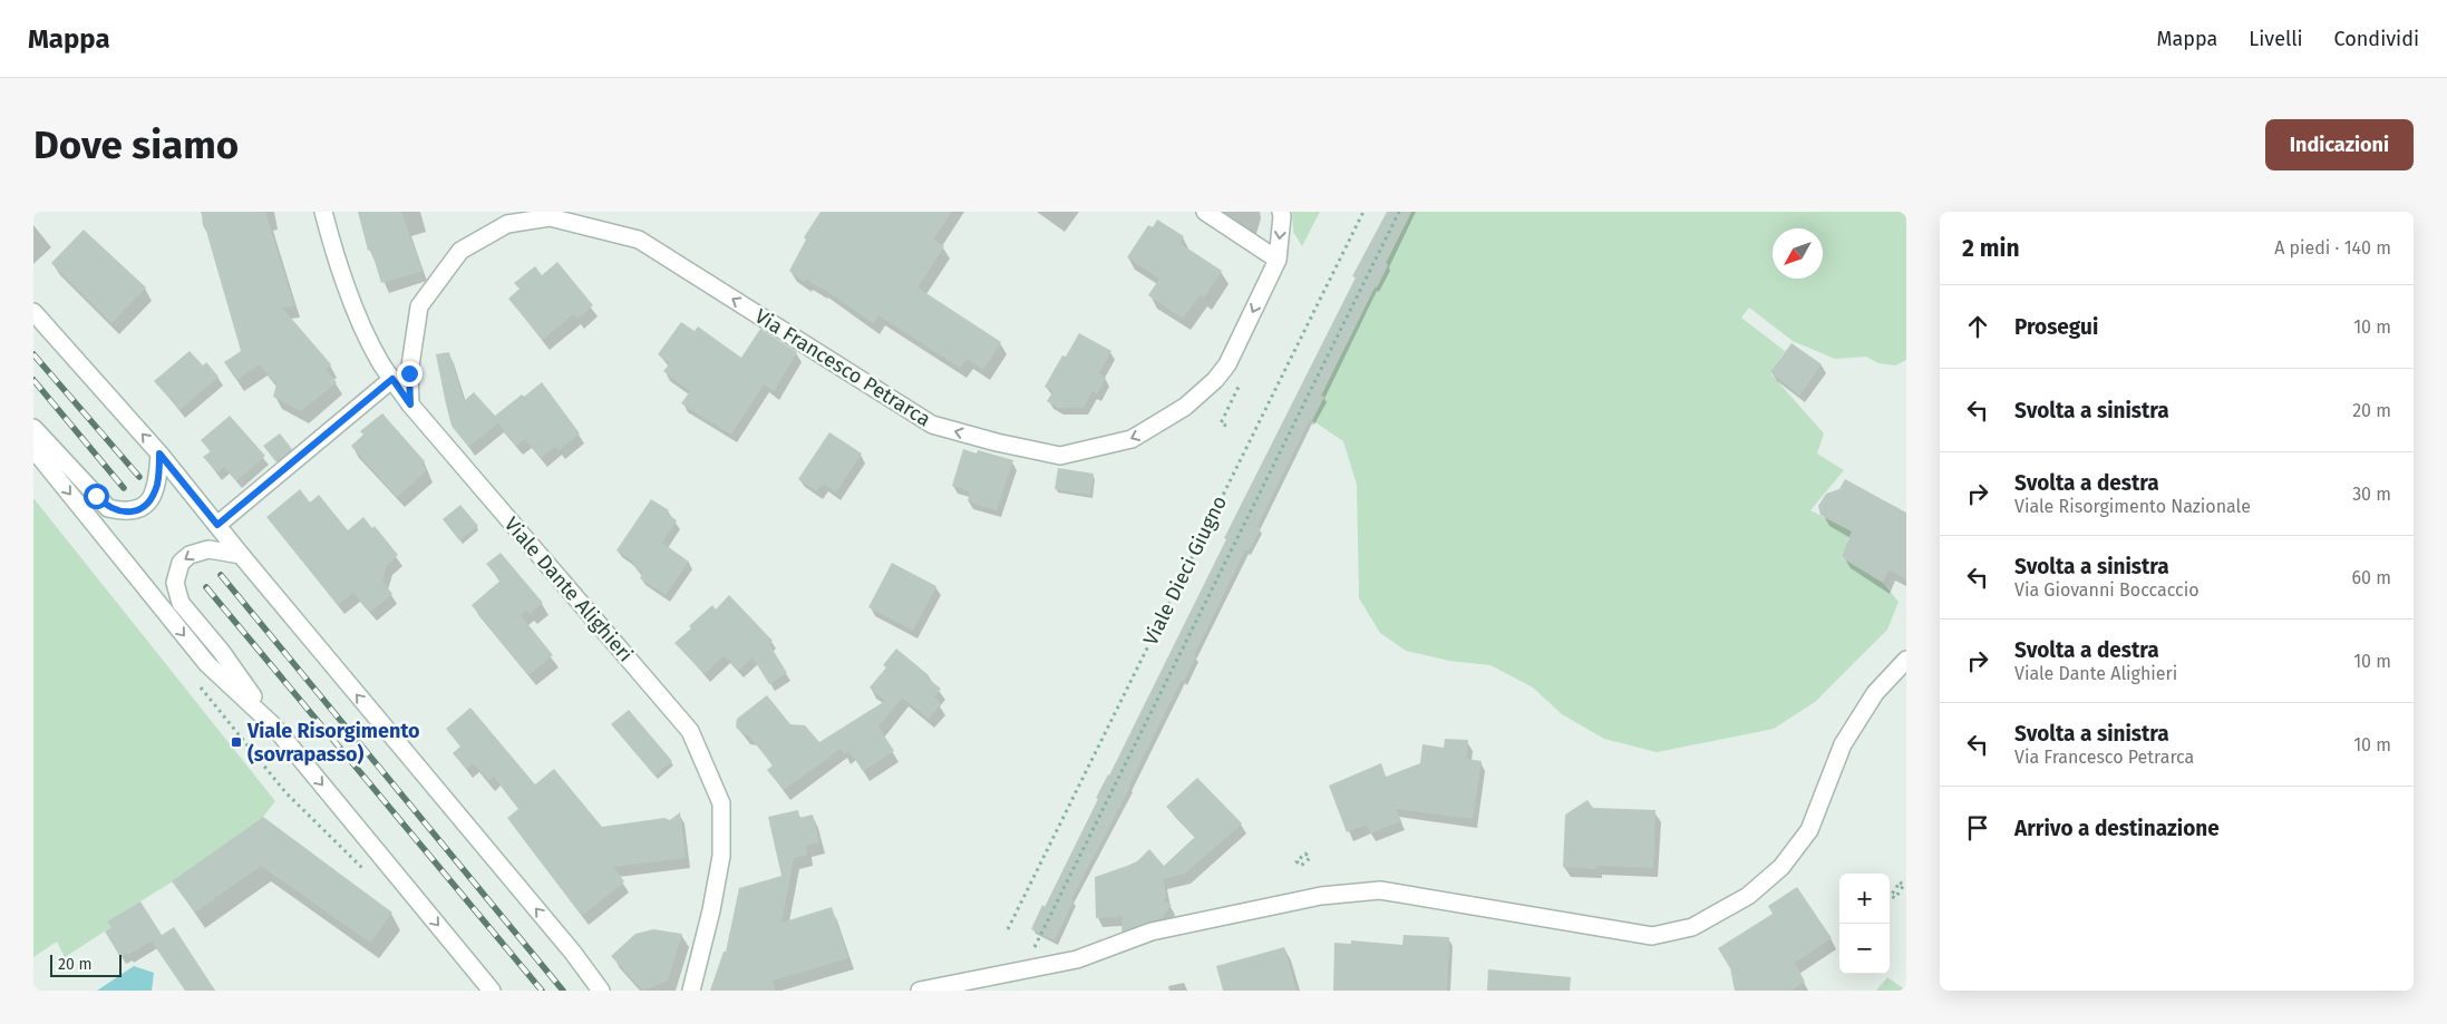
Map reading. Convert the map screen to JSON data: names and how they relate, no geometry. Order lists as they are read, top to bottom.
{
  "streets": {
    "main road": ["Via Francesco Petrarca", "Viale Dante Alighieri"],
    "path": ["Viale Dieci Giugno"]
  },
  "crossings": [
    ["Via Francesco Petrarca", "Viale Dante Alighieri"]
  ],
  "places": {
    "transit": ["Viale Risorgimento (sovrapasso)"]
  },
  "scale_bar": "20 m",
  "north": "bottom left",
  "page": {
    "header": "Mappa",
    "nav": ["Mappa", "Livelli", "Condividi"],
    "buttons": "Indicazioni",
    "title": "Dove siamo",
    "heading": ["2 min", "A piedi · 140 m"],
    "list": [
      ["Prosegui", "10 m"],
      ["Svolta a sinistra", "20 m"],
      ["Svolta a destra", "Viale Risorgimento Nazionale", "30 m"],
      ["Svolta a sinistra", "Via Giovanni Boccaccio", "60 m"],
      ["Svolta a destra", "Viale Dante Alighieri", "10 m"],
      ["Svolta a sinistra", "Via Francesco Petrarca", "10 m"],
      "Arrivo a destinazione"
    ],
    "map_buttons": ["+", "−"],
    "scale": "20 m"
  }
}
